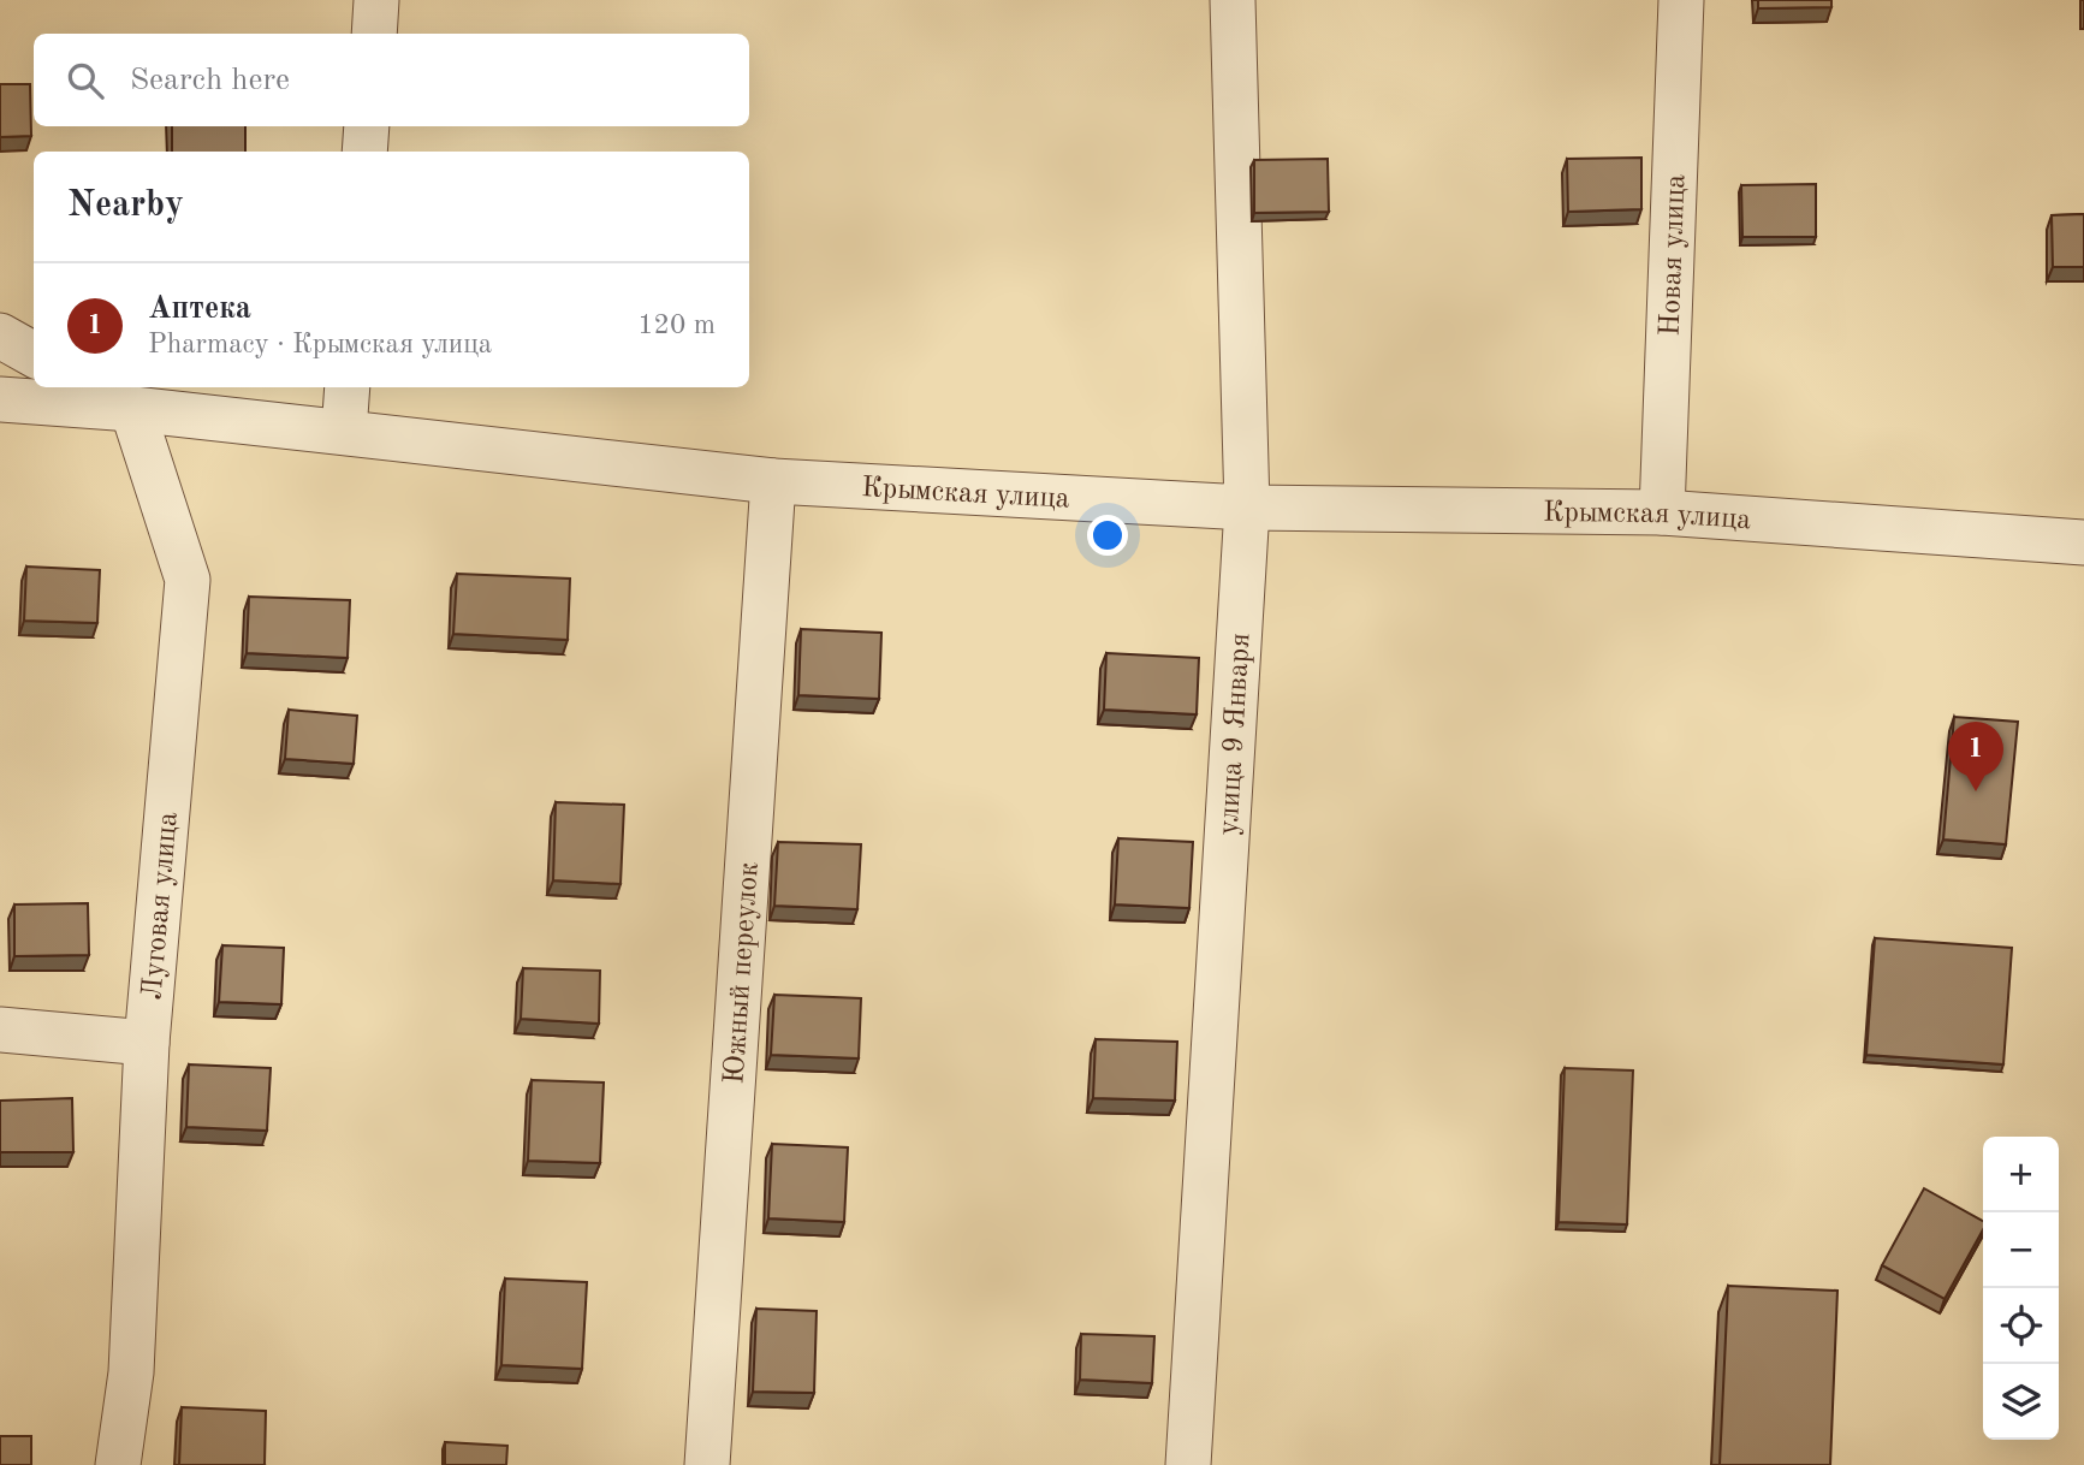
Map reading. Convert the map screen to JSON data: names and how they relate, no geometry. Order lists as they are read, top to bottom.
{
  "streets": {
    "street": [
      "Новая улица",
      "Крымская улица",
      "улица 9 Января",
      "Луговая улица",
      "Южный переулок"
    ]
  },
  "crossings": [
    ["Новая улица", "Крымская улица"],
    ["Крымская улица", "улица 9 Января"],
    ["Крымская улица", "Луговая улица"],
    ["Крымская улица", "Южный переулок"]
  ],
  "page": {
    "search": "Search here",
    "heading": "Nearby",
    "list": [
      {
        "mark": "1",
        "name": "Аптека",
        "note": "Pharmacy · Крымская улица",
        "value": "120 m"
      }
    ],
    "pins": "1",
    "map_buttons": ["+", "−"]
  }
}
